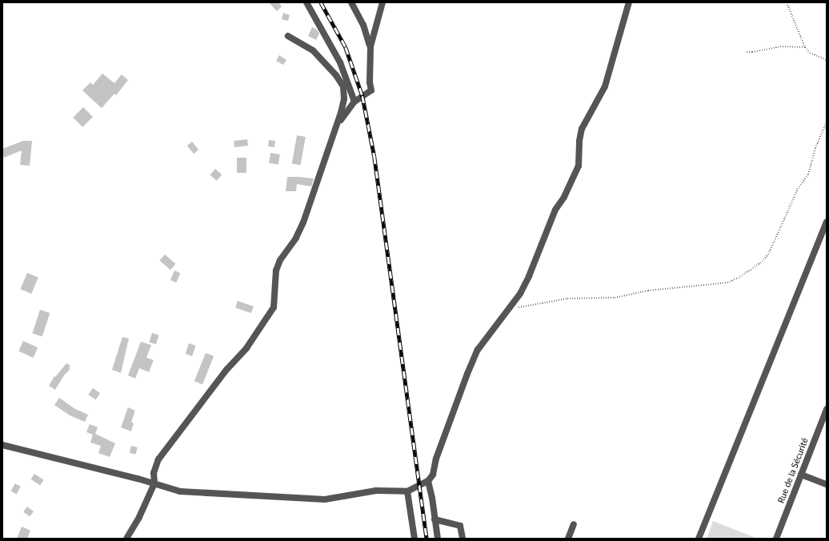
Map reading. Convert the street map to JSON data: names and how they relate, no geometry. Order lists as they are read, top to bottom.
{
  "streets": {
    "street": ["Rue de la Sécurité"]
  }
}
